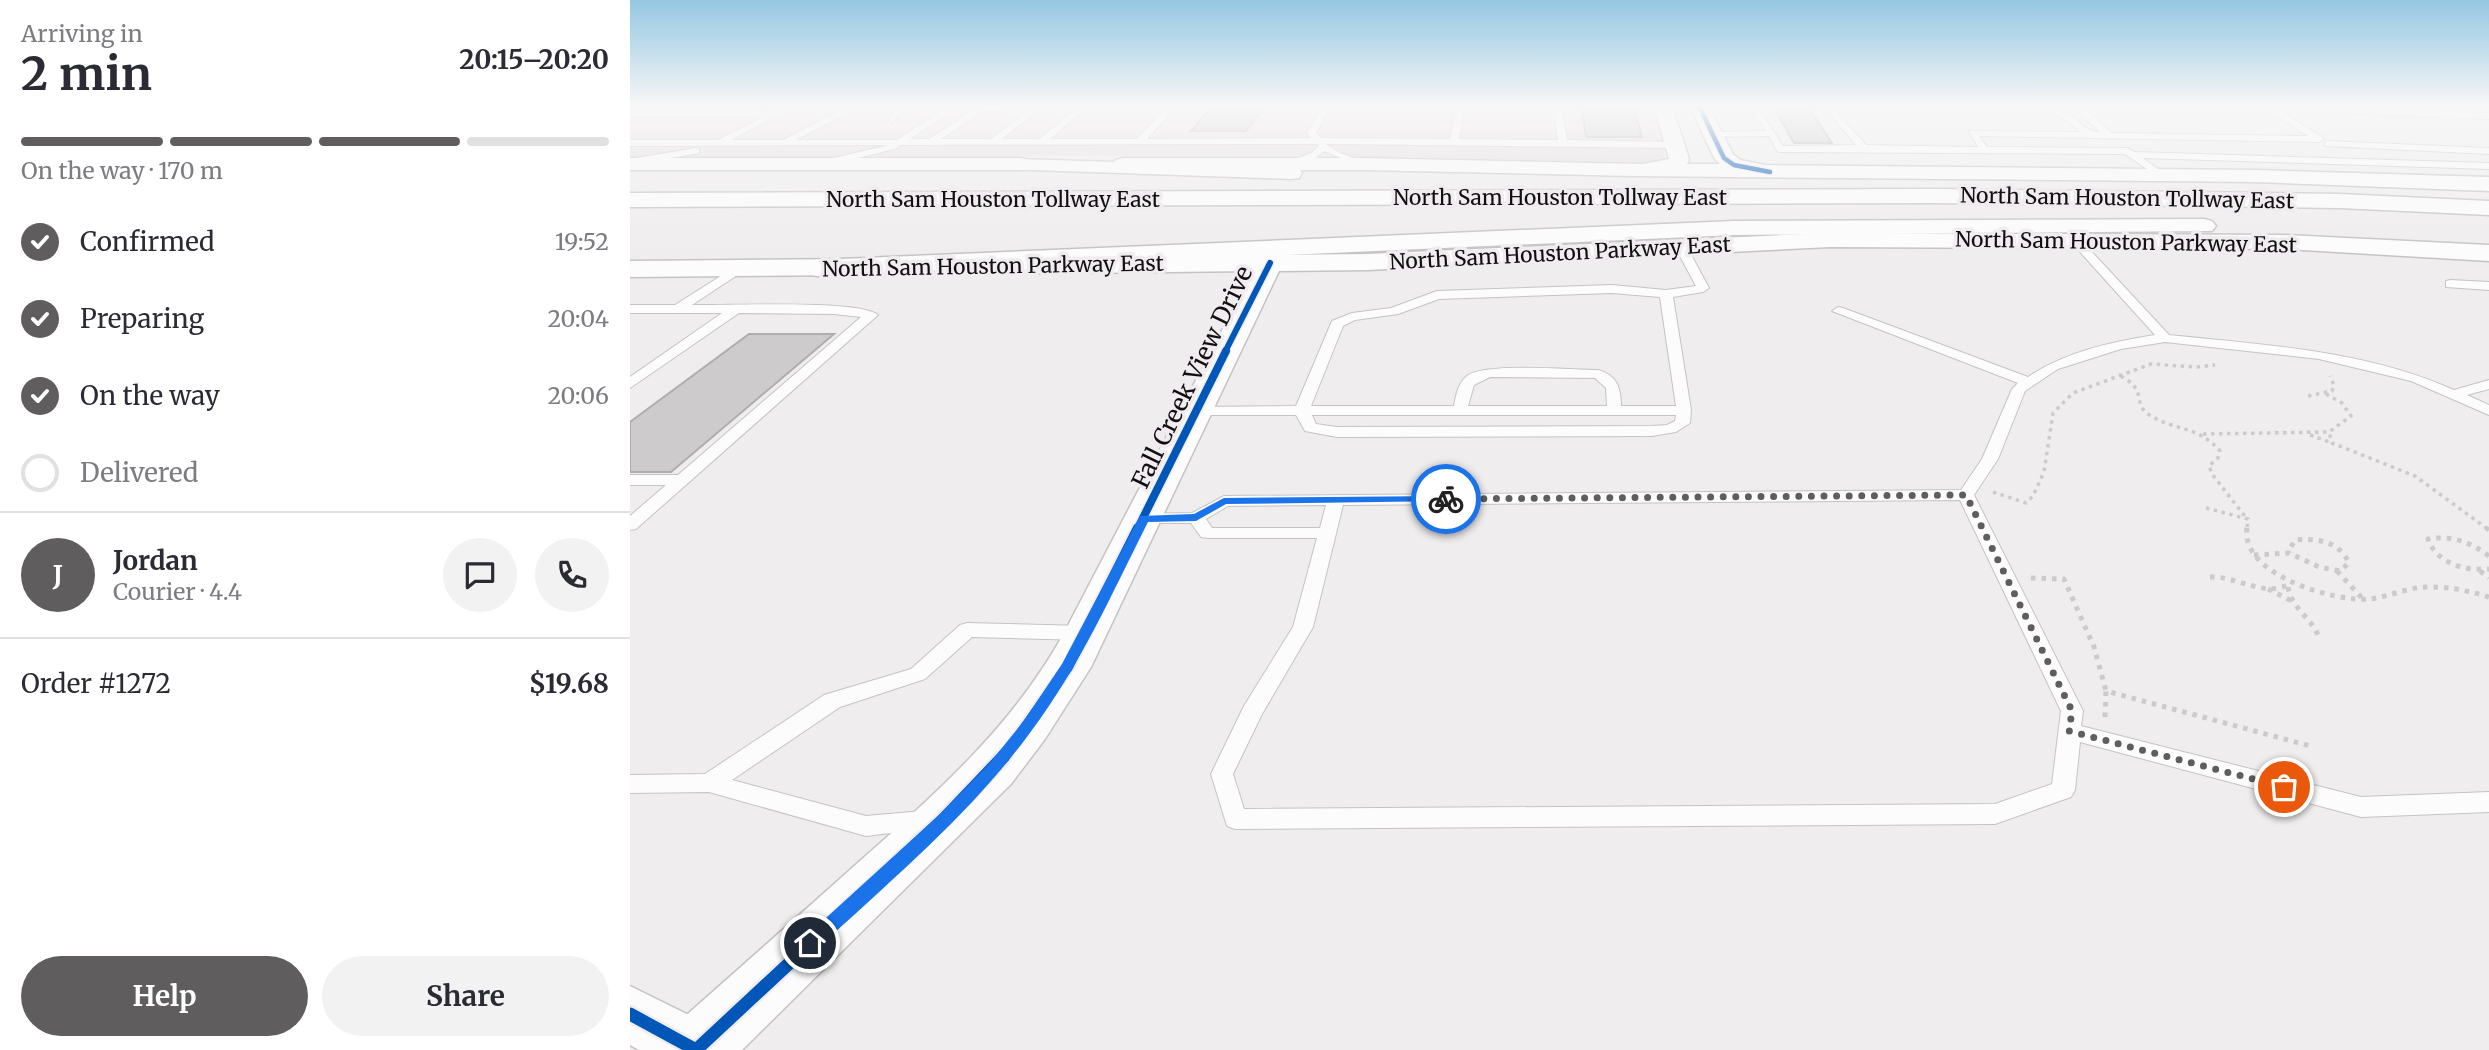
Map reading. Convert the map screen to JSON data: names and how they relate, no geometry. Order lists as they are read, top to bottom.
{
  "streets": {
    "main road": ["North Sam Houston Tollway East", "North Sam Houston Parkway East", "Fall Creek View Drive"]
  },
  "crossings": [
    ["North Sam Houston Parkway East", "Fall Creek View Drive"]
  ],
  "page": {
    "heading": ["2 min", "Arriving in", "20:15–20:20"],
    "panel": [
      "Jordan",
      "Courier · 4.4",
      "Order #1272",
      "$19.68"
    ],
    "bar": "On the way · 170 m",
    "list": [
      ["Confirmed", "19:52"],
      ["Preparing", "20:04"],
      ["On the way", "20:06"],
      "Delivered"
    ],
    "round": "J",
    "buttons": ["Help", "Share"]
  }
}
